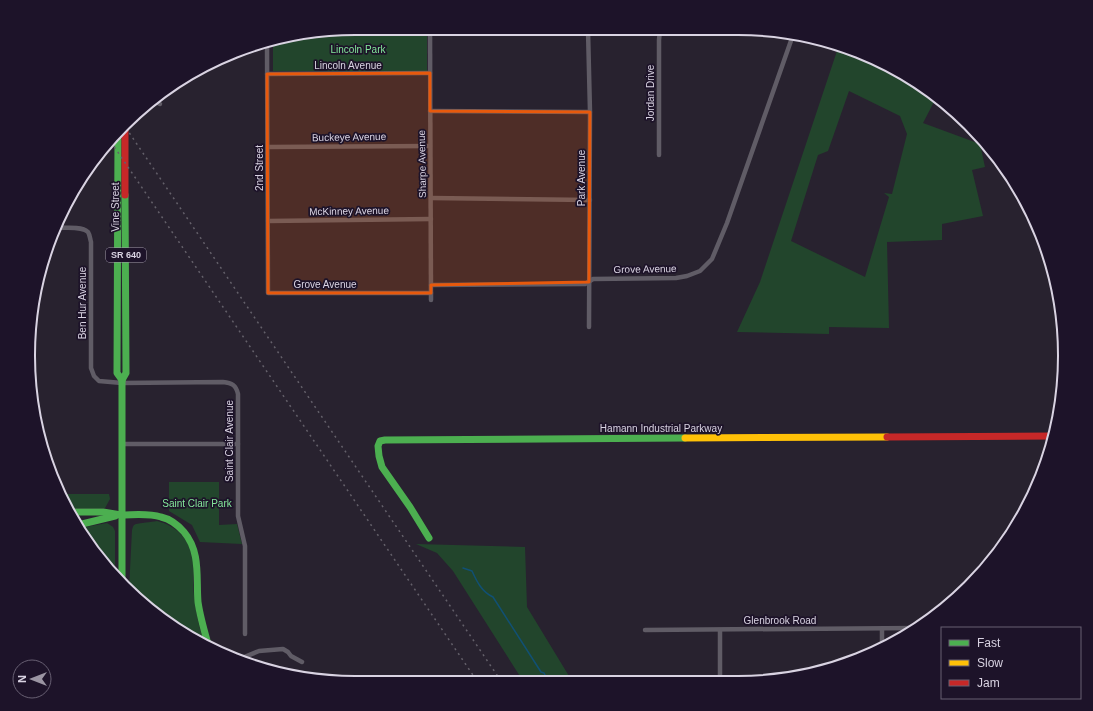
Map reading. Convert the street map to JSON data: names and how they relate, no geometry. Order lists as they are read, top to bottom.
{
  "streets": {
    "main road": ["Vine Street", "SR 640", "Hamann Industrial Parkway"],
    "street": [
      "Lincoln Avenue",
      "Jordan Drive",
      "Buckeye Avenue",
      "Sharpe Avenue",
      "2nd Street",
      "Park Avenue",
      "McKinney Avenue",
      "Grove Avenue",
      "Ben Hur Avenue",
      "Saint Clair Avenue",
      "Glenbrook Road"
    ]
  },
  "crossings": [
    ["Lincoln Avenue", "Sharpe Avenue"],
    ["Lincoln Avenue", "2nd Street"],
    ["Buckeye Avenue", "Sharpe Avenue"],
    ["Buckeye Avenue", "2nd Street"],
    ["Sharpe Avenue", "McKinney Avenue"],
    ["Sharpe Avenue", "Grove Avenue"],
    ["2nd Street", "McKinney Avenue"],
    ["2nd Street", "Grove Avenue"],
    ["Park Avenue", "Grove Avenue"],
    ["Vine Street", "Ben Hur Avenue"],
    ["Vine Street", "Saint Clair Avenue"],
    ["Ben Hur Avenue", "Saint Clair Avenue"]
  ],
  "parks": ["Lincoln Park", "Saint Clair Park"],
  "legend": ["Fast", "Slow", "Jam"],
  "north": "left"
}
